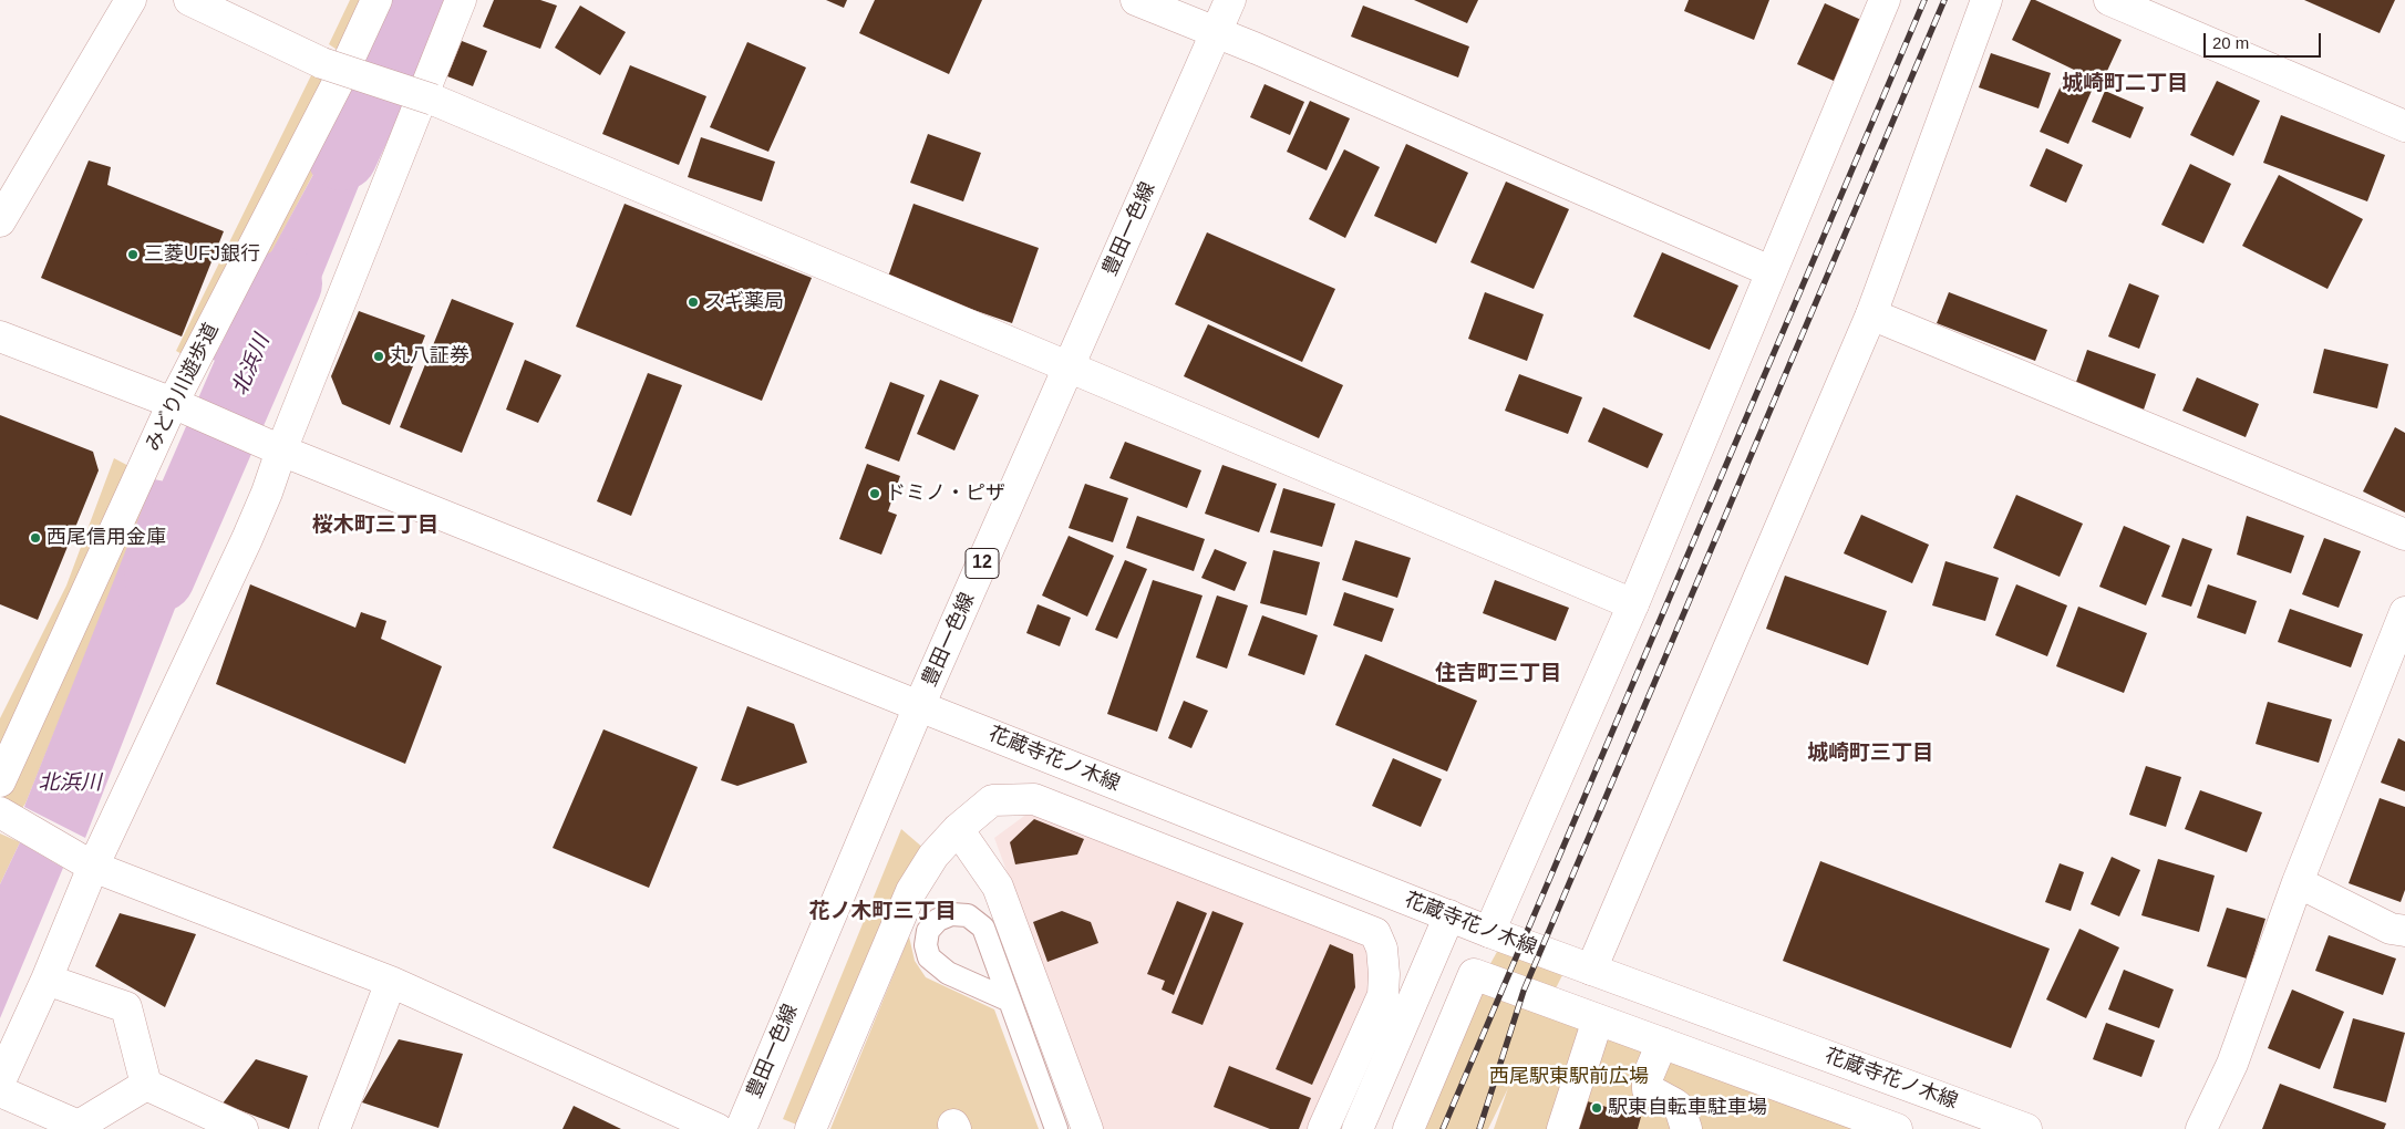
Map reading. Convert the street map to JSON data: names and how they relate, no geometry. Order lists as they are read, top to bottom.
{
  "streets": {
    "street": [
      "豊田一色線",
      "みどり川遊歩道",
      "12",
      "花蔵寺花ノ木線"
    ]
  },
  "crossings": [
    ["豊田一色線", "花蔵寺花ノ木線"],
    ["みどり川遊歩道", "花蔵寺花ノ木線"]
  ],
  "districts": [
    "城崎町二丁目",
    "桜木町三丁目",
    "住吉町三丁目",
    "城崎町三丁目",
    "花ノ木町三丁目"
  ],
  "water": ["北浜川"],
  "parks": ["西尾駅東駅前広場"],
  "places": [
    "三菱UFJ銀行",
    "スギ薬局",
    "丸八証券",
    "ドミノ・ピザ",
    "西尾信用金庫",
    "駅東自転車駐車場"
  ],
  "scale_bar": "20 m"
}
